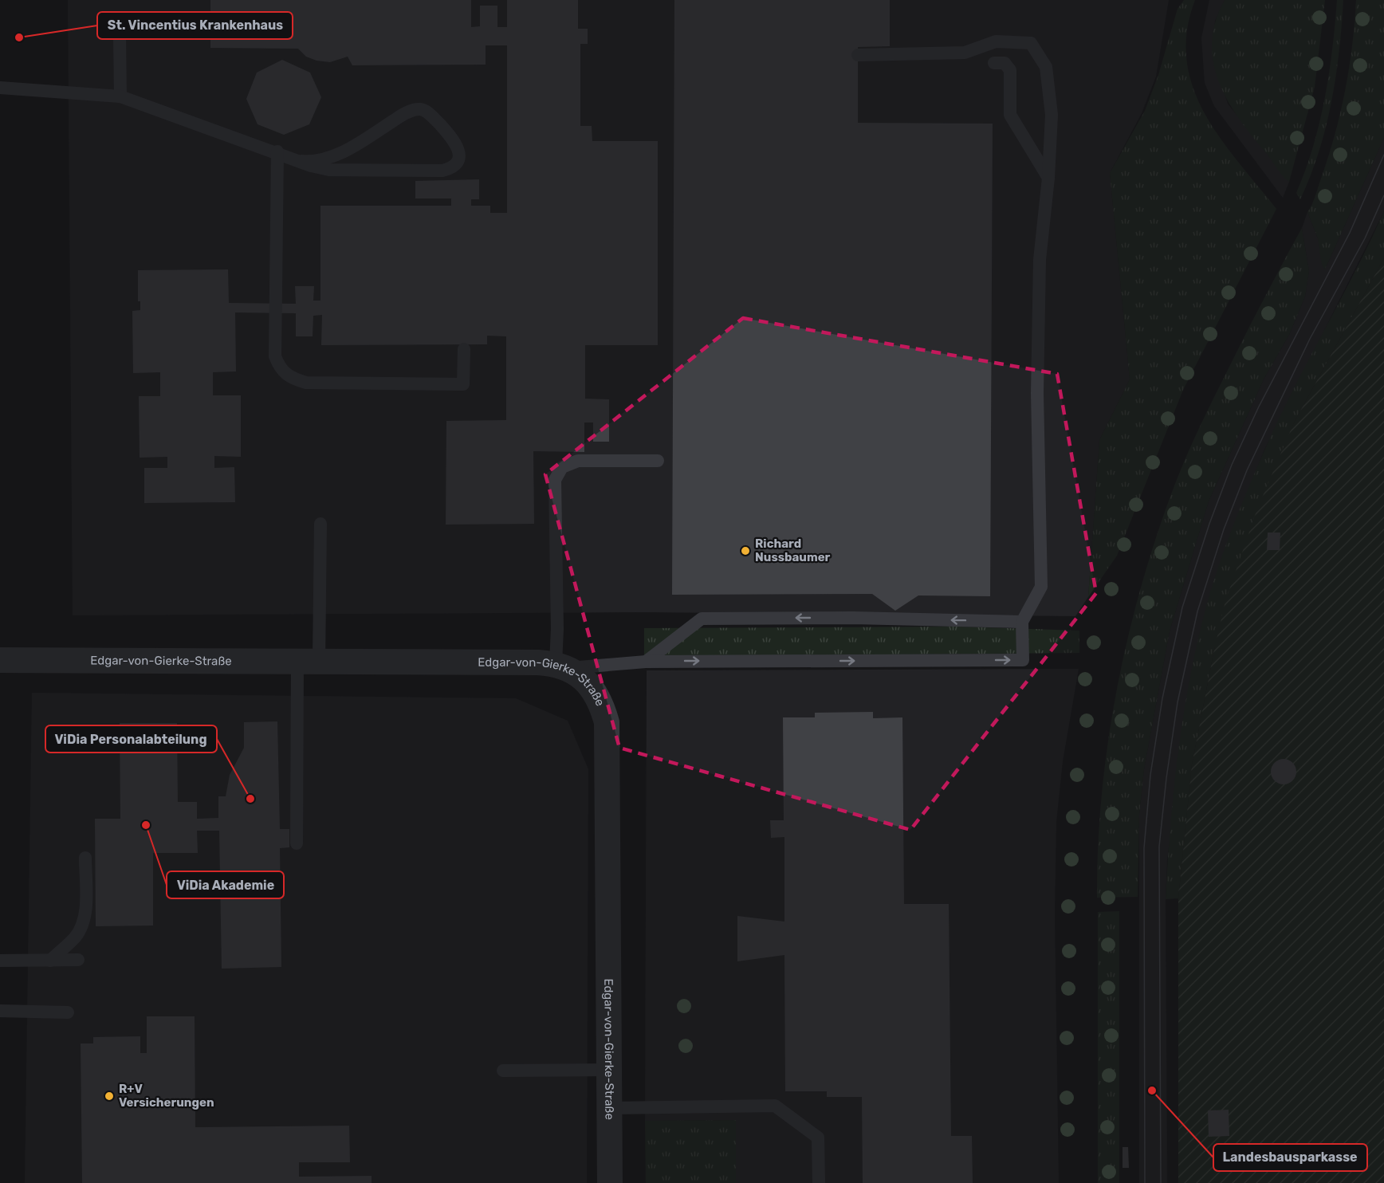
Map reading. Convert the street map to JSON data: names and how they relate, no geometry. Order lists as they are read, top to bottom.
{
  "streets": {
    "street": ["Edgar-von-Gierke-Straße"]
  },
  "places": [
    "St. Vincentius Krankenhaus",
    "Richard Nussbaumer",
    "ViDia Personalabteilung",
    "ViDia Akademie",
    "Landesbausparkasse",
    "R+V Versicherungen"
  ]
}
